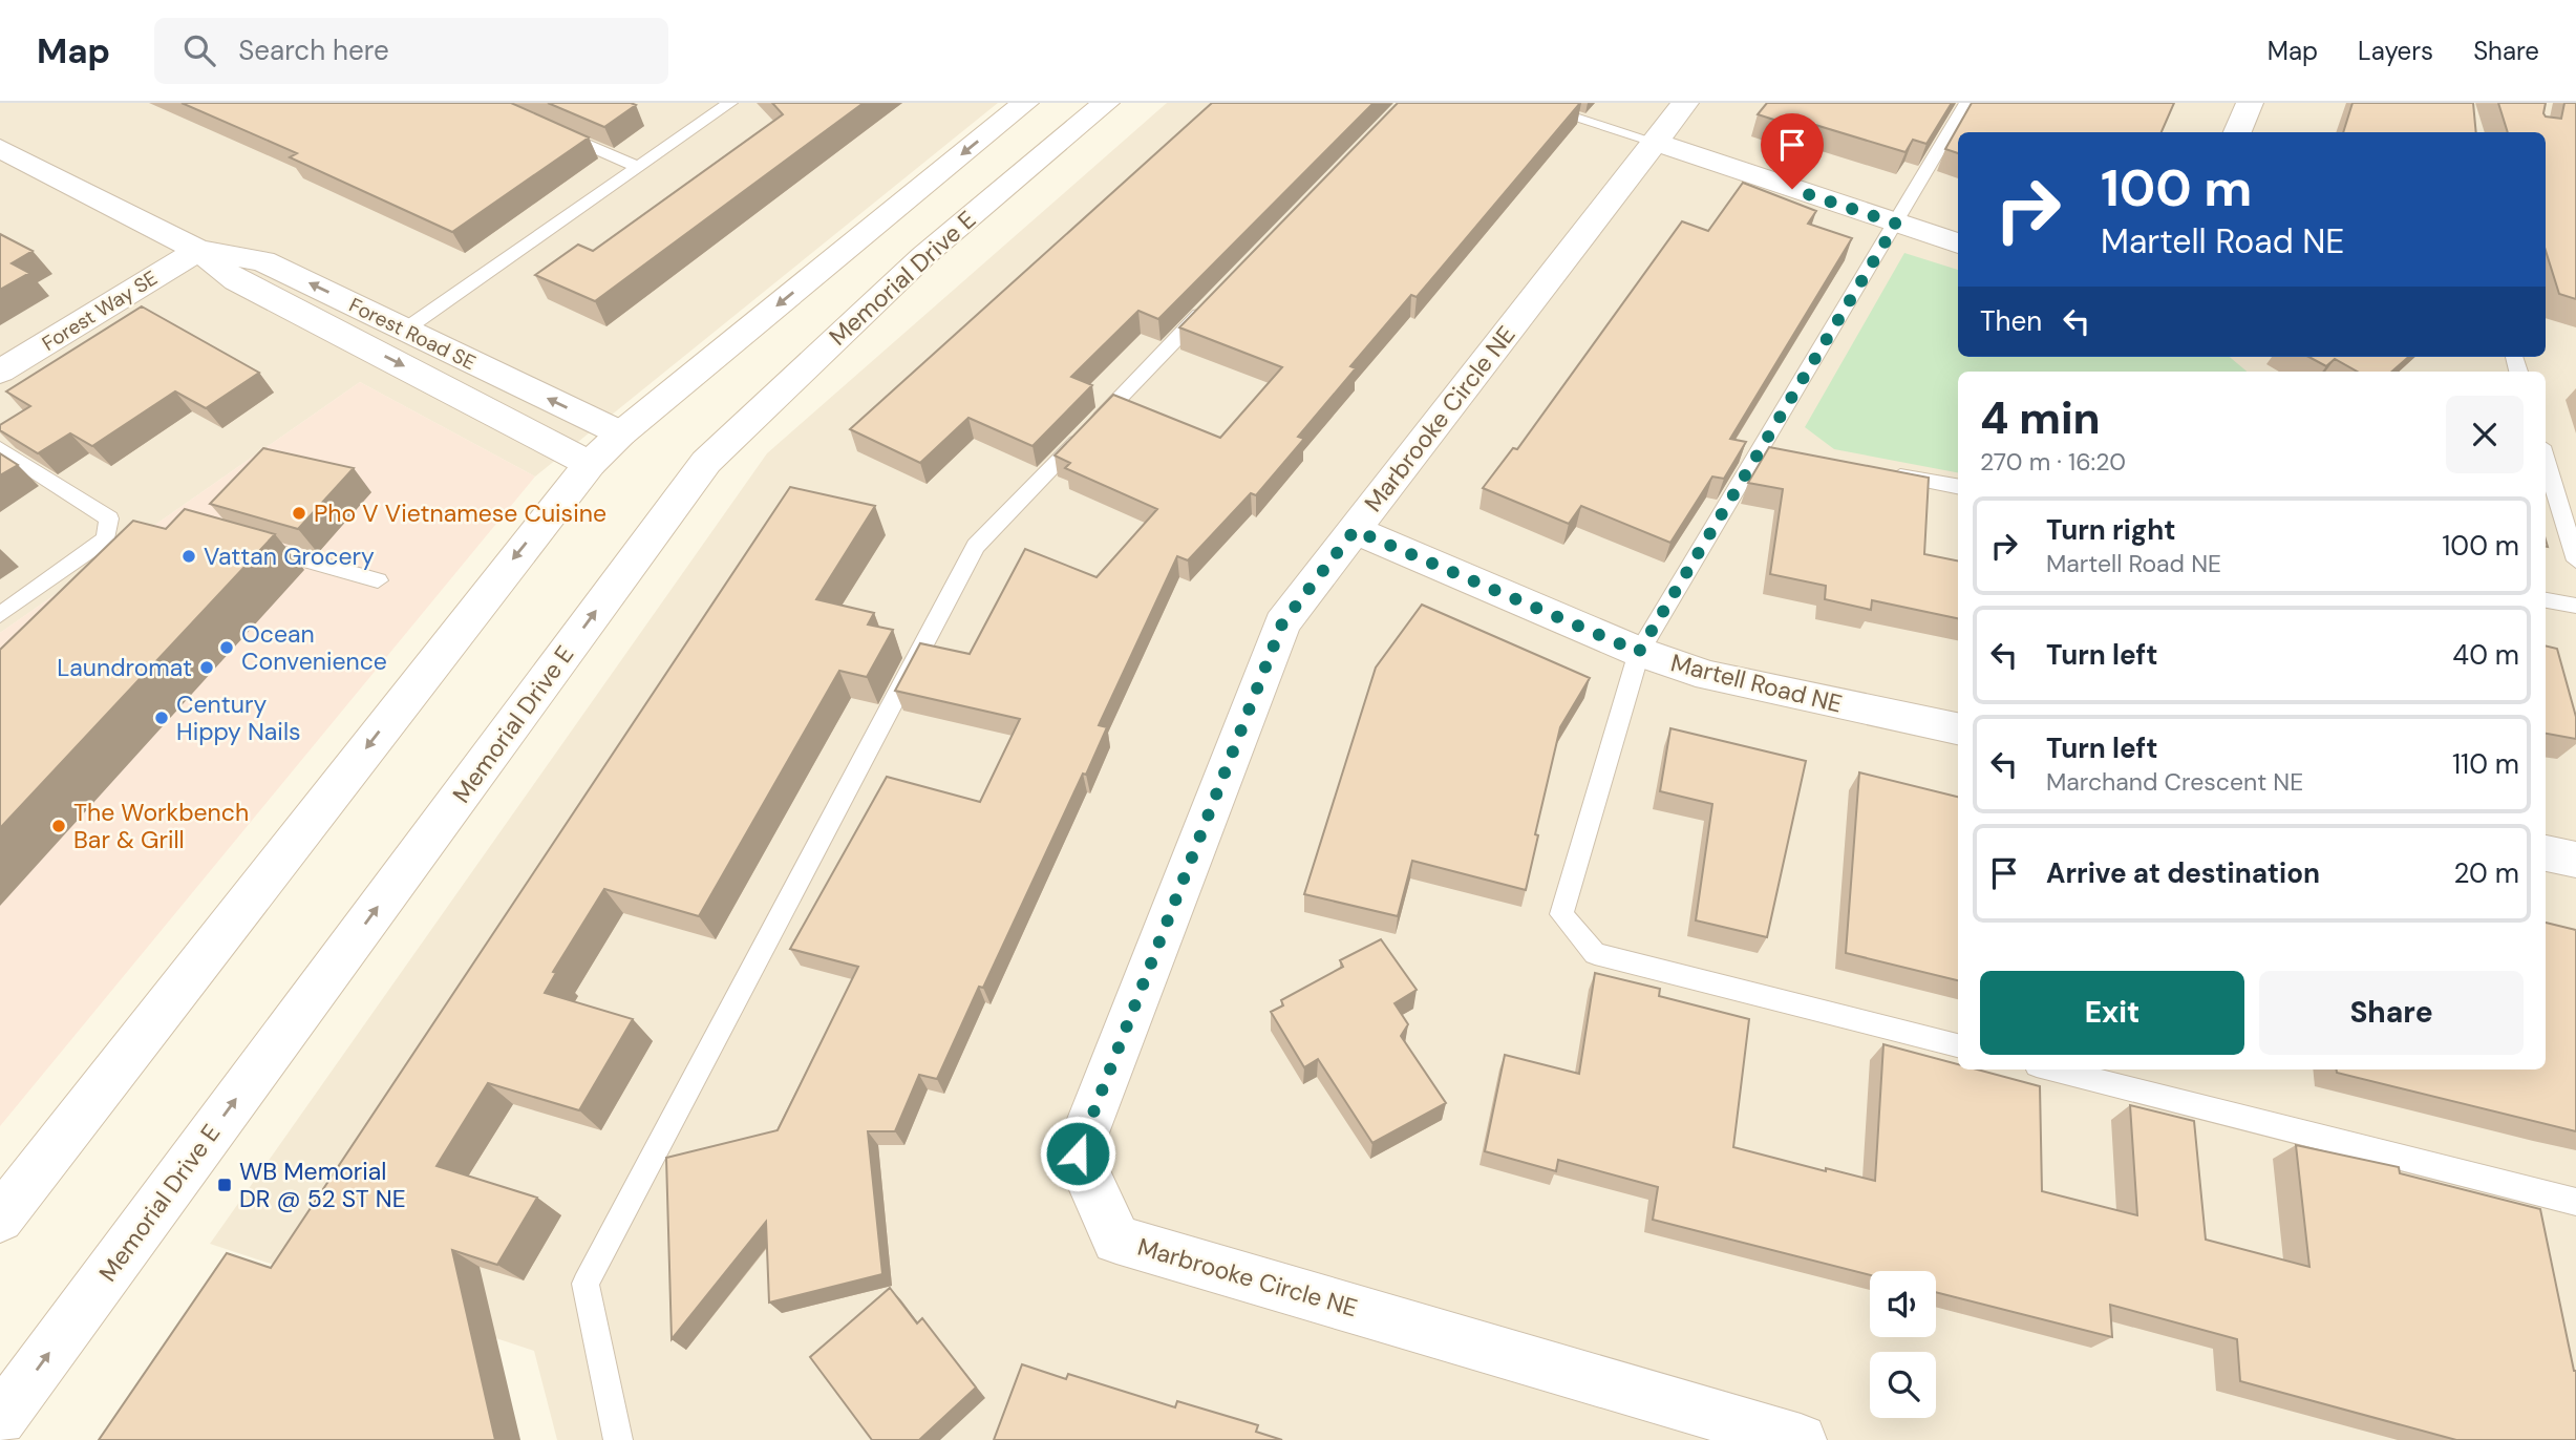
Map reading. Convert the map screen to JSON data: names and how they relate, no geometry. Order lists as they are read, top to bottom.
{
  "streets": {
    "street": [
      "Memorial Drive E",
      "Forest Way SE",
      "Forest Road SE",
      "Marbrooke Circle NE",
      "Martell Road NE"
    ]
  },
  "crossings": [
    ["Forest Way SE", "Forest Road SE"],
    ["Marbrooke Circle NE", "Martell Road NE"]
  ],
  "places": {
    "other": [
      "Pho V Vietnamese Cuisine",
      "Vattan Grocery",
      "Ocean Convenience",
      "Laundromat",
      "Century Hippy Nails",
      "The Workbench Bar & Grill"
    ],
    "transit": ["WB Memorial DR @ 52 ST NE"]
  },
  "page": {
    "header": "Map",
    "search": "Search here",
    "nav": ["Map", "Layers", "Share"],
    "turn": ["100 m", "Martell Road NE"],
    "then": "Then",
    "heading": ["4 min", "270 m · 16:20"],
    "list": [
      {
        "name": "Turn right",
        "note": "Martell Road NE",
        "value": "100 m"
      },
      {
        "name": "Turn left",
        "value": "40 m"
      },
      {
        "name": "Turn left",
        "note": "Marchand Crescent NE",
        "value": "110 m"
      },
      {
        "name": "Arrive at destination",
        "value": "20 m"
      }
    ],
    "buttons": ["Exit", "Share"]
  }
}
